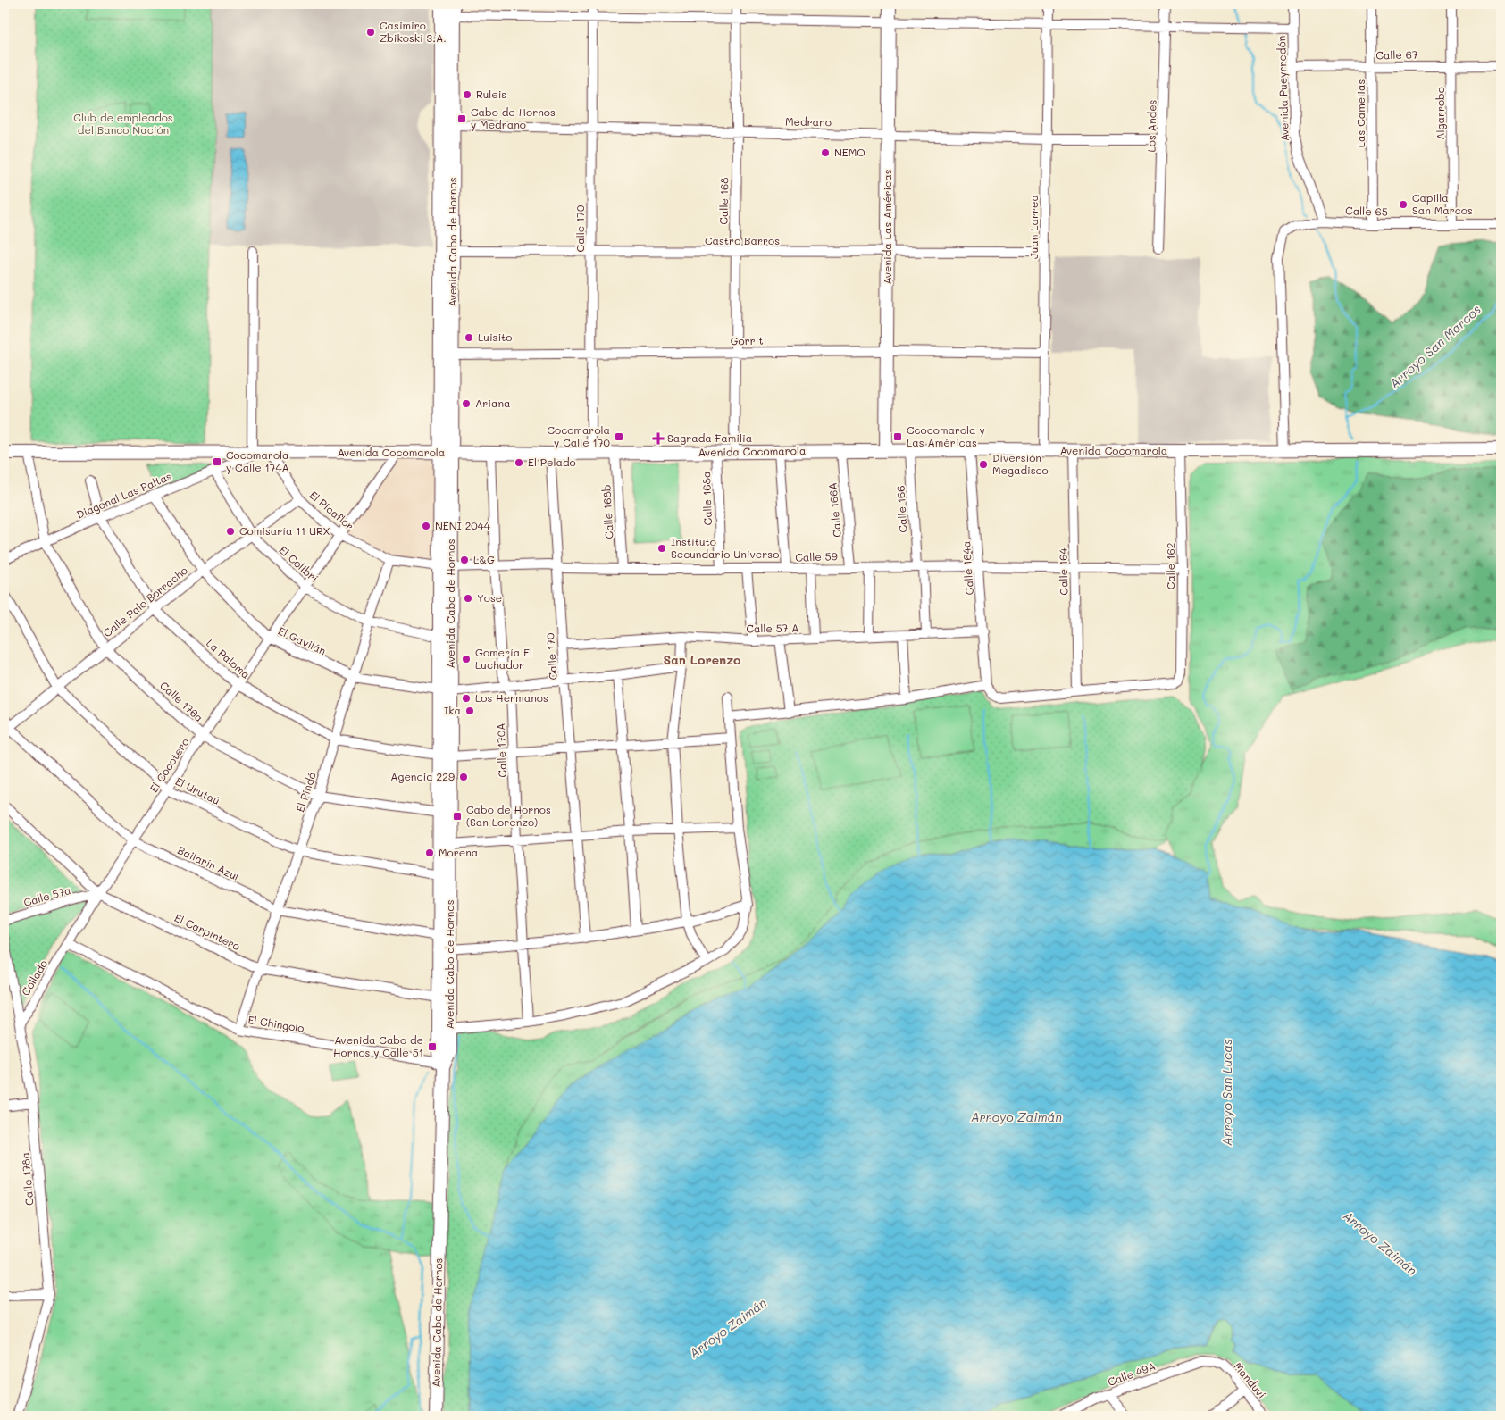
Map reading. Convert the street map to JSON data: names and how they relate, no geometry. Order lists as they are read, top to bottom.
{
  "streets": {
    "main road": ["Avenida Las Américas", "Avenida Cabo de Hornos", "Avenida Cocomarola"],
    "street": [
      "Calle 67",
      "Avenida Pueyrredón",
      "Las Camelias",
      "Algarrobo",
      "Medrano",
      "Los Andes",
      "Calle 168",
      "Calle 65",
      "Juan Larrea",
      "Calle 170",
      "Castro Barros",
      "Gorriti",
      "Diagonal Las Paltas",
      "Calle 168a",
      "Calle 166",
      "Calle 166A",
      "El Picaflor",
      "Calle 168b",
      "Calle 59",
      "El Colibrí",
      "Calle 162",
      "Calle 164a",
      "Calle 164",
      "Calle Palo Borracho",
      "Calle 57 A",
      "El Gavilán",
      "La Paloma",
      "Calle 176a",
      "Calle 170A",
      "El Cocotero",
      "El Urutaú",
      "El Pindó",
      "Bailarín Azul",
      "Calle 57a",
      "El Carpintero",
      "Collado",
      "El Chingolo",
      "Calle 178a",
      "Calle 49A",
      "Manduví"
    ]
  },
  "crossings": [
    ["Calle 67", "Avenida Pueyrredón"],
    ["Calle 67", "Las Camelias"],
    ["Calle 67", "Algarrobo"],
    ["Avenida Pueyrredón", "Calle 65"],
    ["Las Camelias", "Calle 65"],
    ["Algarrobo", "Calle 65"],
    ["Medrano", "Los Andes"],
    ["Medrano", "Calle 168"],
    ["Medrano", "Avenida Las Américas"],
    ["Medrano", "Juan Larrea"],
    ["Medrano", "Calle 170"],
    ["Medrano", "Avenida Cabo de Hornos"],
    ["Calle 168", "Castro Barros"],
    ["Calle 168", "Gorriti"],
    ["Calle 168", "Avenida Cocomarola"],
    ["Calle 65", "Avenida Cocomarola"],
    ["Avenida Las Américas", "Castro Barros"],
    ["Avenida Las Américas", "Gorriti"],
    ["Avenida Las Américas", "Avenida Cocomarola"],
    ["Juan Larrea", "Castro Barros"],
    ["Juan Larrea", "Gorriti"],
    ["Juan Larrea", "Avenida Cocomarola"],
    ["Calle 170", "Castro Barros"],
    ["Calle 170", "Gorriti"],
    ["Calle 170", "Avenida Cocomarola"],
    ["Calle 170", "Calle 59"],
    ["Calle 170", "Calle 57 A"],
    ["Calle 170", "El Gavilán"],
    ["Calle 170", "Bailarín Azul"],
    ["Castro Barros", "Avenida Cabo de Hornos"],
    ["Avenida Cabo de Hornos", "Gorriti"],
    ["Avenida Cabo de Hornos", "Avenida Cocomarola"],
    ["Avenida Cabo de Hornos", "El Picaflor"],
    ["Avenida Cabo de Hornos", "Calle 59"],
    ["Avenida Cabo de Hornos", "El Gavilán"],
    ["Avenida Cabo de Hornos", "Calle 176a"],
    ["Avenida Cabo de Hornos", "El Urutaú"],
    ["Avenida Cabo de Hornos", "Bailarín Azul"],
    ["Avenida Cabo de Hornos", "El Carpintero"],
    ["Avenida Cabo de Hornos", "El Chingolo"],
    ["Avenida Cocomarola", "Diagonal Las Paltas"],
    ["Avenida Cocomarola", "Calle 168a"],
    ["Avenida Cocomarola", "Calle 166"],
    ["Avenida Cocomarola", "Calle 166A"],
    ["Avenida Cocomarola", "El Picaflor"],
    ["Avenida Cocomarola", "Calle 168b"],
    ["Avenida Cocomarola", "Calle 162"],
    ["Avenida Cocomarola", "Calle 164a"],
    ["Avenida Cocomarola", "Calle 164"],
    ["Avenida Cocomarola", "Calle 176a"],
    ["Avenida Cocomarola", "Calle 170A"],
    ["Avenida Cocomarola", "El Cocotero"],
    ["Diagonal Las Paltas", "El Colibrí"],
    ["Diagonal Las Paltas", "El Gavilán"],
    ["Diagonal Las Paltas", "La Paloma"],
    ["Diagonal Las Paltas", "Calle 176a"],
    ["Calle 168a", "Calle 59"],
    ["Calle 166", "Calle 59"],
    ["Calle 166", "Calle 57 A"],
    ["Calle 166A", "Calle 59"],
    ["El Picaflor", "Calle 59"],
    ["El Picaflor", "Calle Palo Borracho"],
    ["El Picaflor", "El Cocotero"],
    ["El Picaflor", "El Pindó"],
    ["Calle 168b", "Calle 59"],
    ["Calle 59", "Calle 162"],
    ["Calle 59", "Calle 164a"],
    ["Calle 59", "Calle 164"],
    ["Calle 59", "Calle 170A"],
    ["El Colibrí", "Calle Palo Borracho"],
    ["El Colibrí", "El Cocotero"],
    ["El Colibrí", "El Pindó"],
    ["Calle 162", "Calle 164"],
    ["Calle 164a", "Calle 57 A"],
    ["Calle Palo Borracho", "El Gavilán"],
    ["Calle Palo Borracho", "La Paloma"],
    ["Calle Palo Borracho", "Calle 176a"],
    ["Calle Palo Borracho", "El Urutaú"],
    ["Calle Palo Borracho", "Bailarín Azul"],
    ["El Gavilán", "Calle 170A"],
    ["El Gavilán", "El Cocotero"],
    ["El Gavilán", "El Pindó"],
    ["La Paloma", "El Cocotero"],
    ["La Paloma", "El Pindó"],
    ["Calle 176a", "El Cocotero"],
    ["Calle 176a", "El Pindó"],
    ["Calle 170A", "Bailarín Azul"],
    ["El Cocotero", "El Urutaú"],
    ["El Cocotero", "Bailarín Azul"],
    ["El Cocotero", "Calle 57a"],
    ["El Cocotero", "El Carpintero"],
    ["El Cocotero", "Collado"],
    ["El Cocotero", "El Chingolo"],
    ["El Urutaú", "El Pindó"],
    ["El Pindó", "Bailarín Azul"],
    ["El Pindó", "El Carpintero"],
    ["El Pindó", "El Chingolo"],
    ["Calle 57a", "El Carpintero"],
    ["Collado", "El Chingolo"],
    ["Collado", "Calle 178a"],
    ["Calle 49A", "Manduví"]
  ],
  "districts": ["San Lorenzo"],
  "water": ["Arroyo San Marcos", "Arroyo San Lucas", "Arroyo Zaimán"],
  "parks": ["Club de empleados del Banco Nación"],
  "places": {
    "other": [
      "Casimiro Zbikoski S.A.",
      "Ruleis",
      "NEMO",
      "Capilla San Marcos",
      "Luisito",
      "Ariana",
      "El Pelado",
      "Diversión Megadisco",
      "NENI 2044",
      "Comisaría 11 URX",
      "Instituto Secundario Universo",
      "L&G",
      "Yose",
      "Gomería El Luchador",
      "Los Hermanos",
      "Ika",
      "Agencia 229",
      "Morena"
    ],
    "transit": [
      "Cabo de Hornos y Medrano",
      "Cocomarola y Calle 170",
      "Ccocomarola y Las Américas",
      "Cocomarola y Calle 174A",
      "Cabo de Hornos (San Lorenzo)",
      "Avenida Cabo de Hornos y Calle 51"
    ],
    "health": ["Sagrada Familia"]
  }
}
